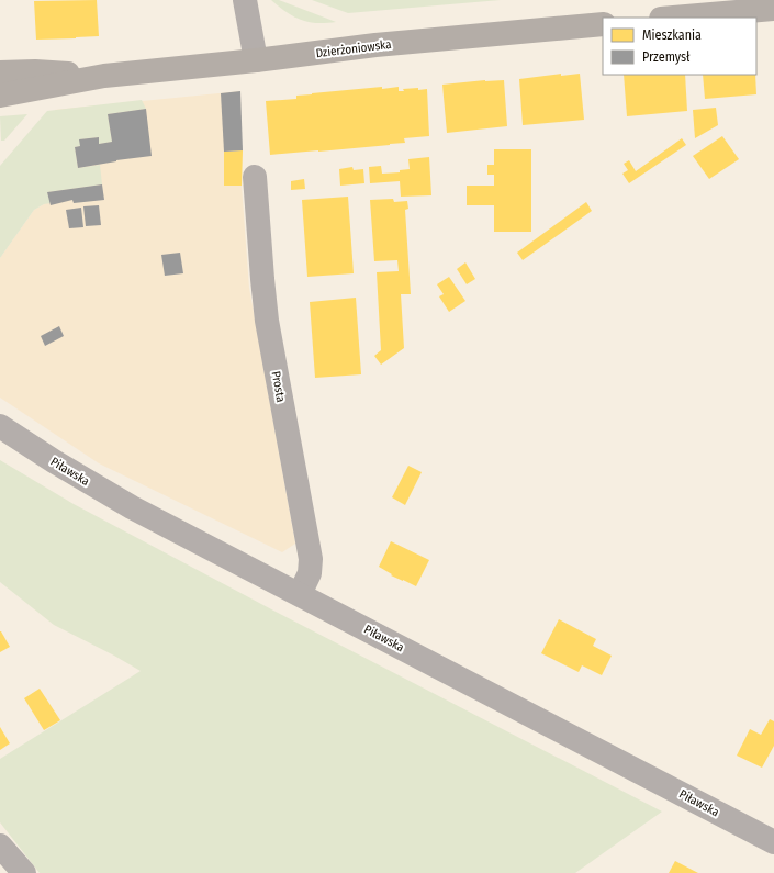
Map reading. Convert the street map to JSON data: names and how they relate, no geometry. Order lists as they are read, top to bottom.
{
  "streets": {
    "main road": ["Dzierżoniowska"],
    "street": ["Prosta", "Piławska"]
  },
  "crossings": [
    ["Prosta", "Piławska"]
  ],
  "legend": ["Mieszkania", "Przemysł"]
}
